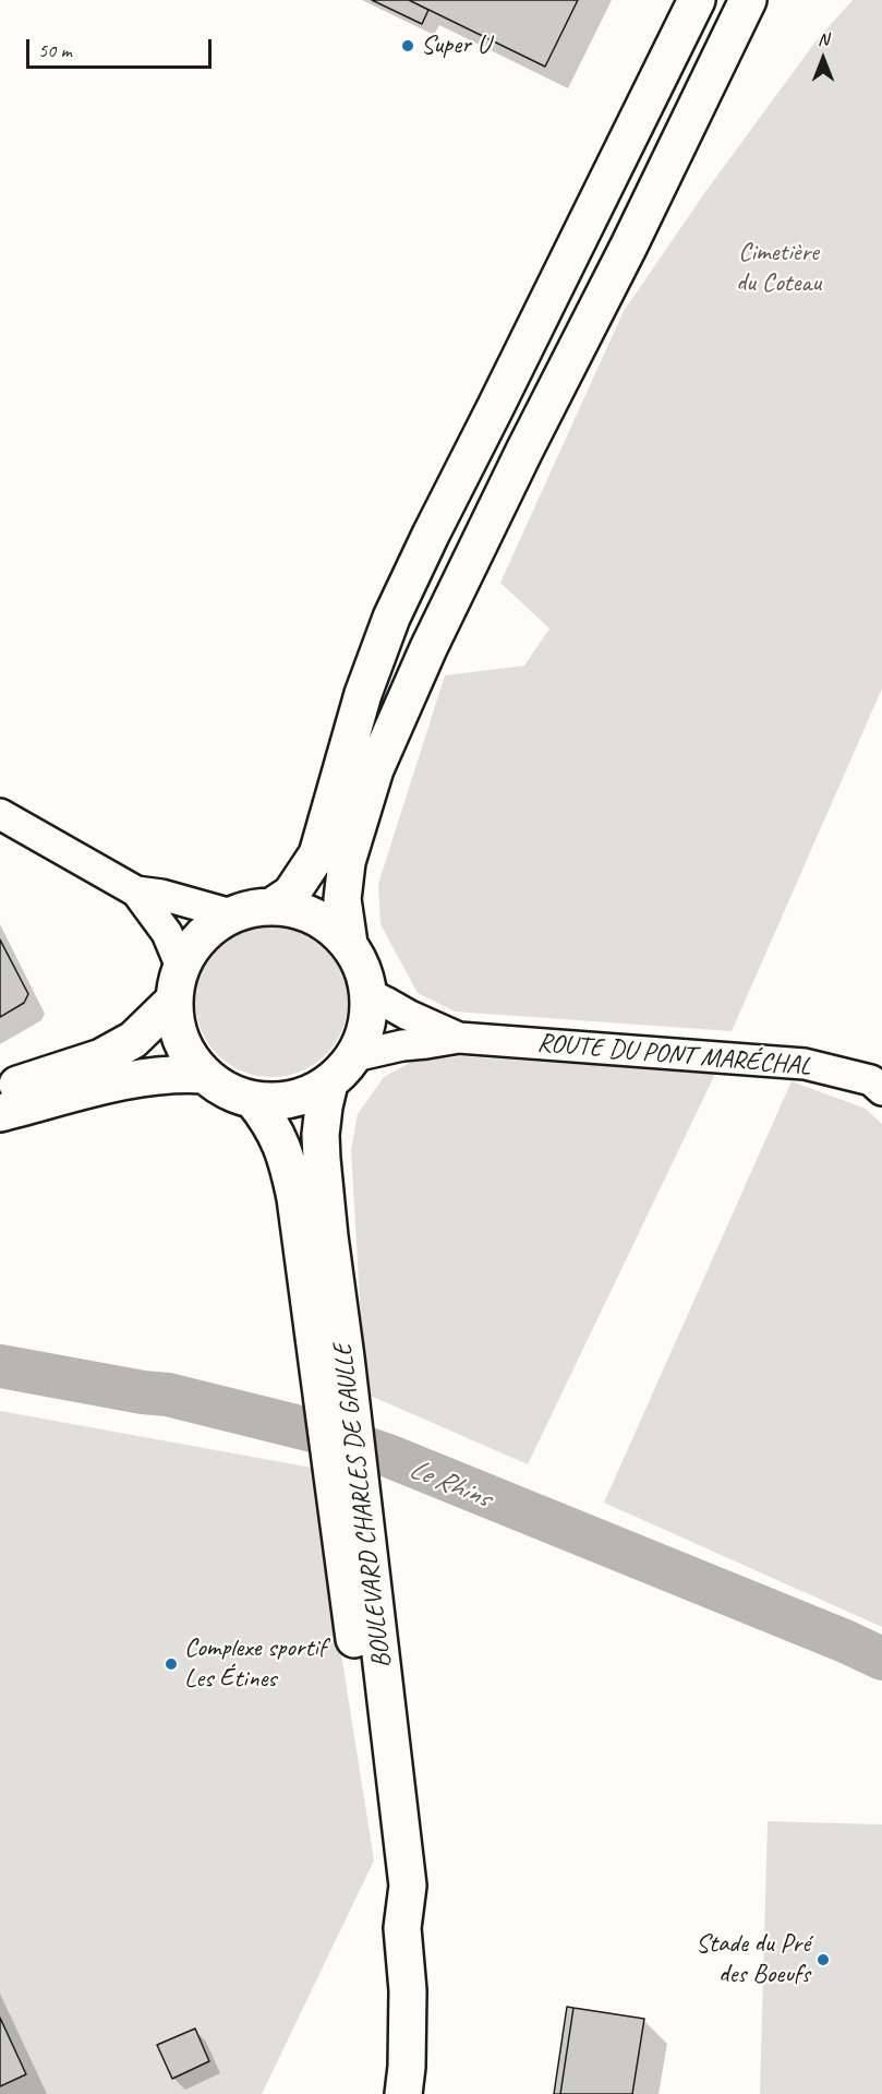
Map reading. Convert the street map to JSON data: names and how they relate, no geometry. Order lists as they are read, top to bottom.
{
  "streets": {
    "main road": ["BOULEVARD CHARLES DE GAULLE"],
    "street": ["ROUTE DU PONT MARÉCHAL"]
  },
  "crossings": [
    ["ROUTE DU PONT MARÉCHAL", "BOULEVARD CHARLES DE GAULLE"]
  ],
  "water": ["Le Rhins"],
  "parks": ["Cimetière du Coteau"],
  "places": ["Super U", "Complexe sportif Les Étines", "Stade du Pré des Boeufs"],
  "scale_bar": "50 m",
  "north": "top"
}
